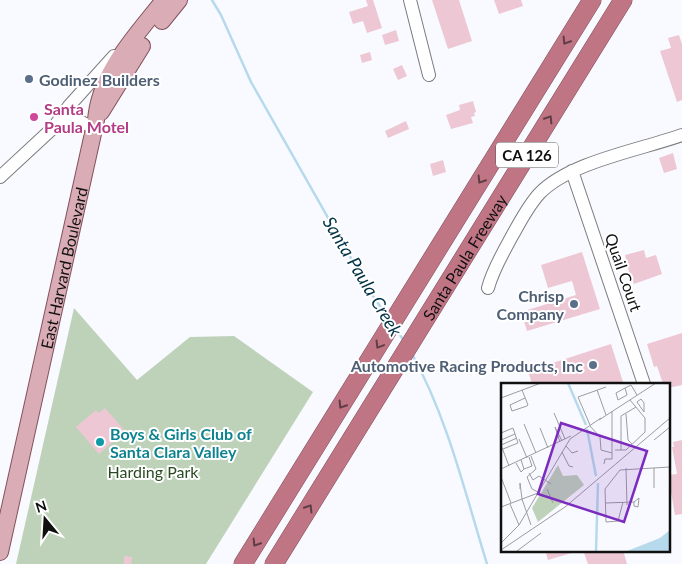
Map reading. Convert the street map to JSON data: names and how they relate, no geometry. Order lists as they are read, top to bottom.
{
  "streets": {
    "highway": ["CA 126", "Santa Paula Freeway"],
    "main road": ["East Harvard Boulevard"],
    "street": ["Quail Court"]
  },
  "water": ["Santa Paula Creek"],
  "parks": ["Harding Park"],
  "places": [
    "Godinez Builders",
    "Santa Paula Motel",
    "Chrisp Company",
    "Automotive Racing Products, Inc",
    "Boys & Girls Club of Santa Clara Valley"
  ],
  "north": "top"
}
